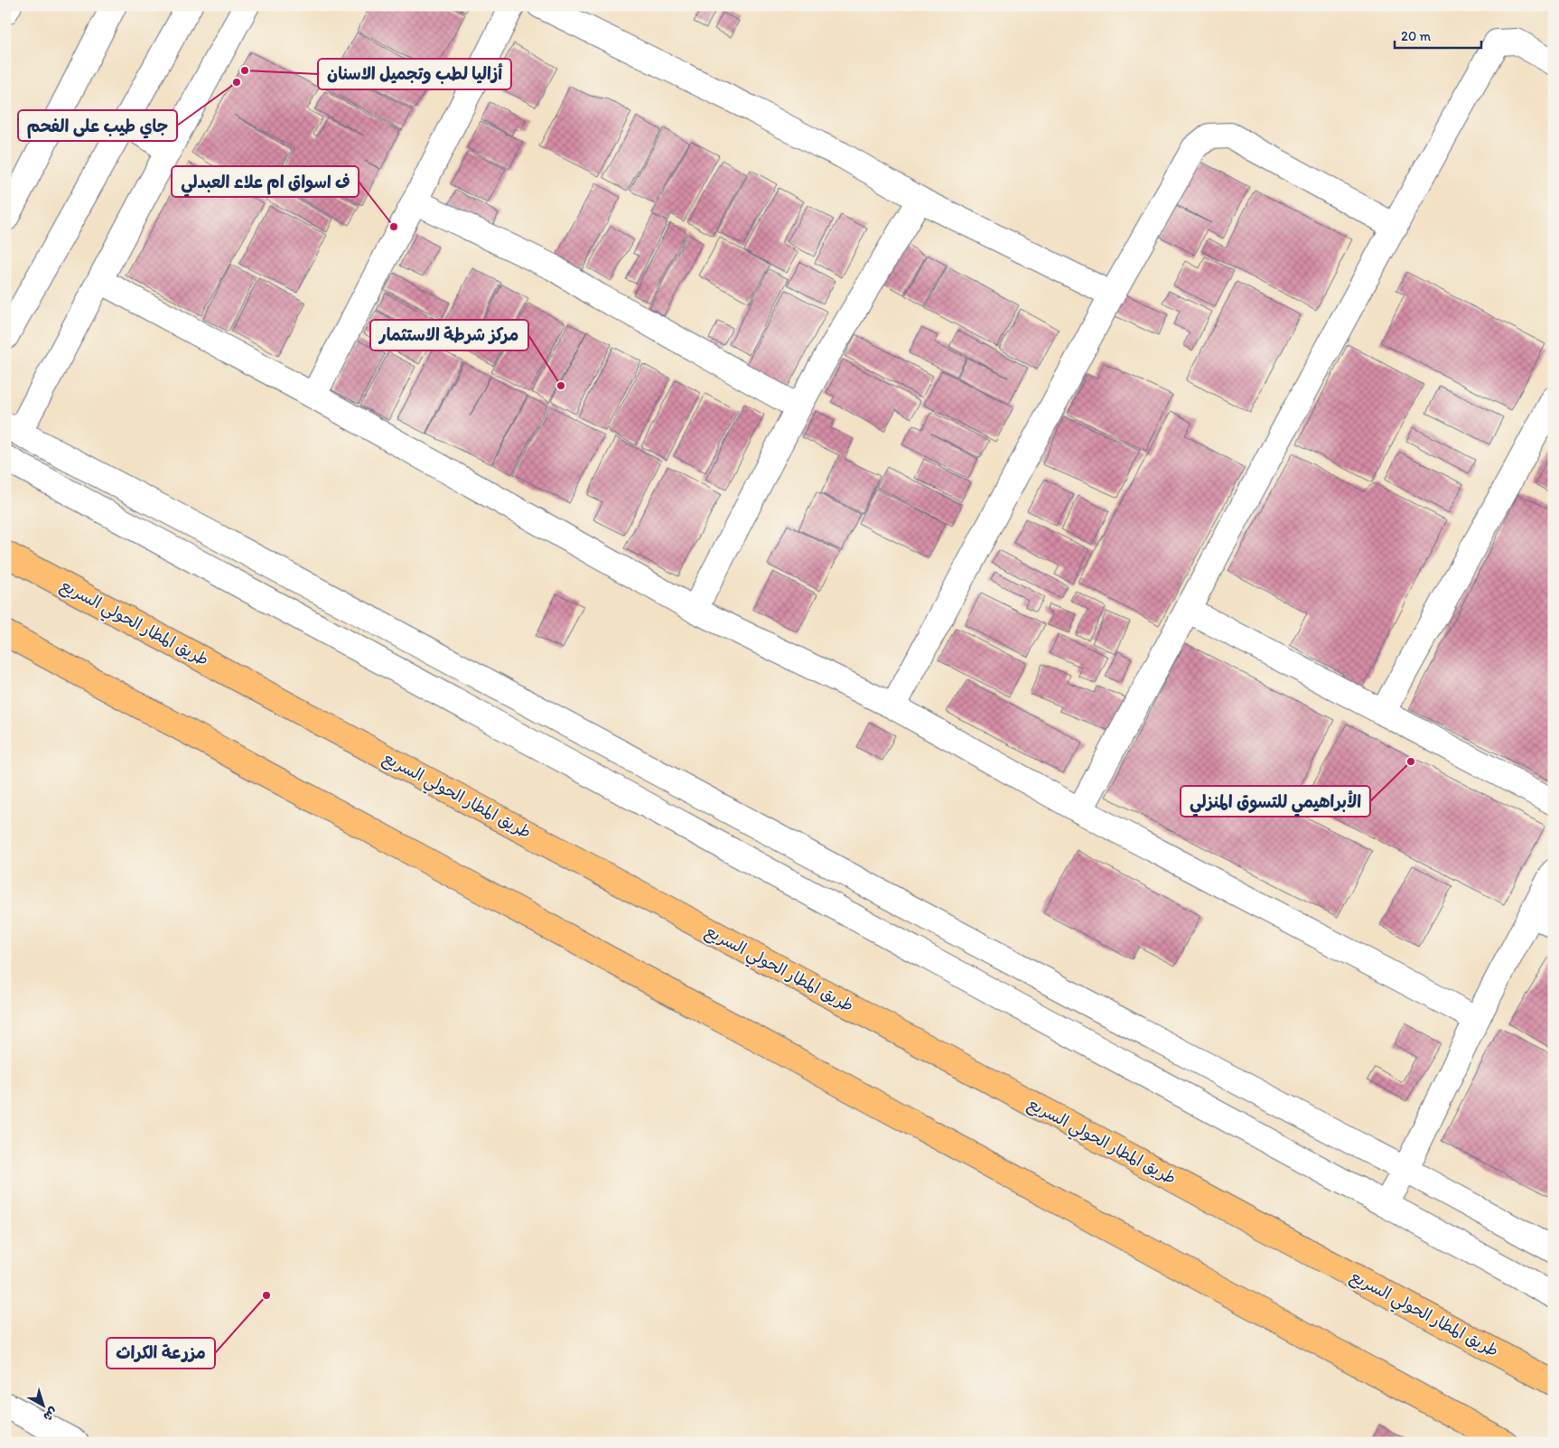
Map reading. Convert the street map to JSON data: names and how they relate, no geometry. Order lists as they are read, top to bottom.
{
  "streets": {
    "highway": ["طريق المطار الحولي السريع"]
  },
  "places": [
    "أزاليا لطب وتجميل الاسنان",
    "جاي طيب على الفحم",
    "ف اسواق ام علاء العبدلي",
    "مركز شرطة الاستثمار",
    "الأبراهيمي للتسوق المنزلي",
    "مزرعة الكراث"
  ],
  "scale_bar": "20 m",
  "north": "bottom right"
}
